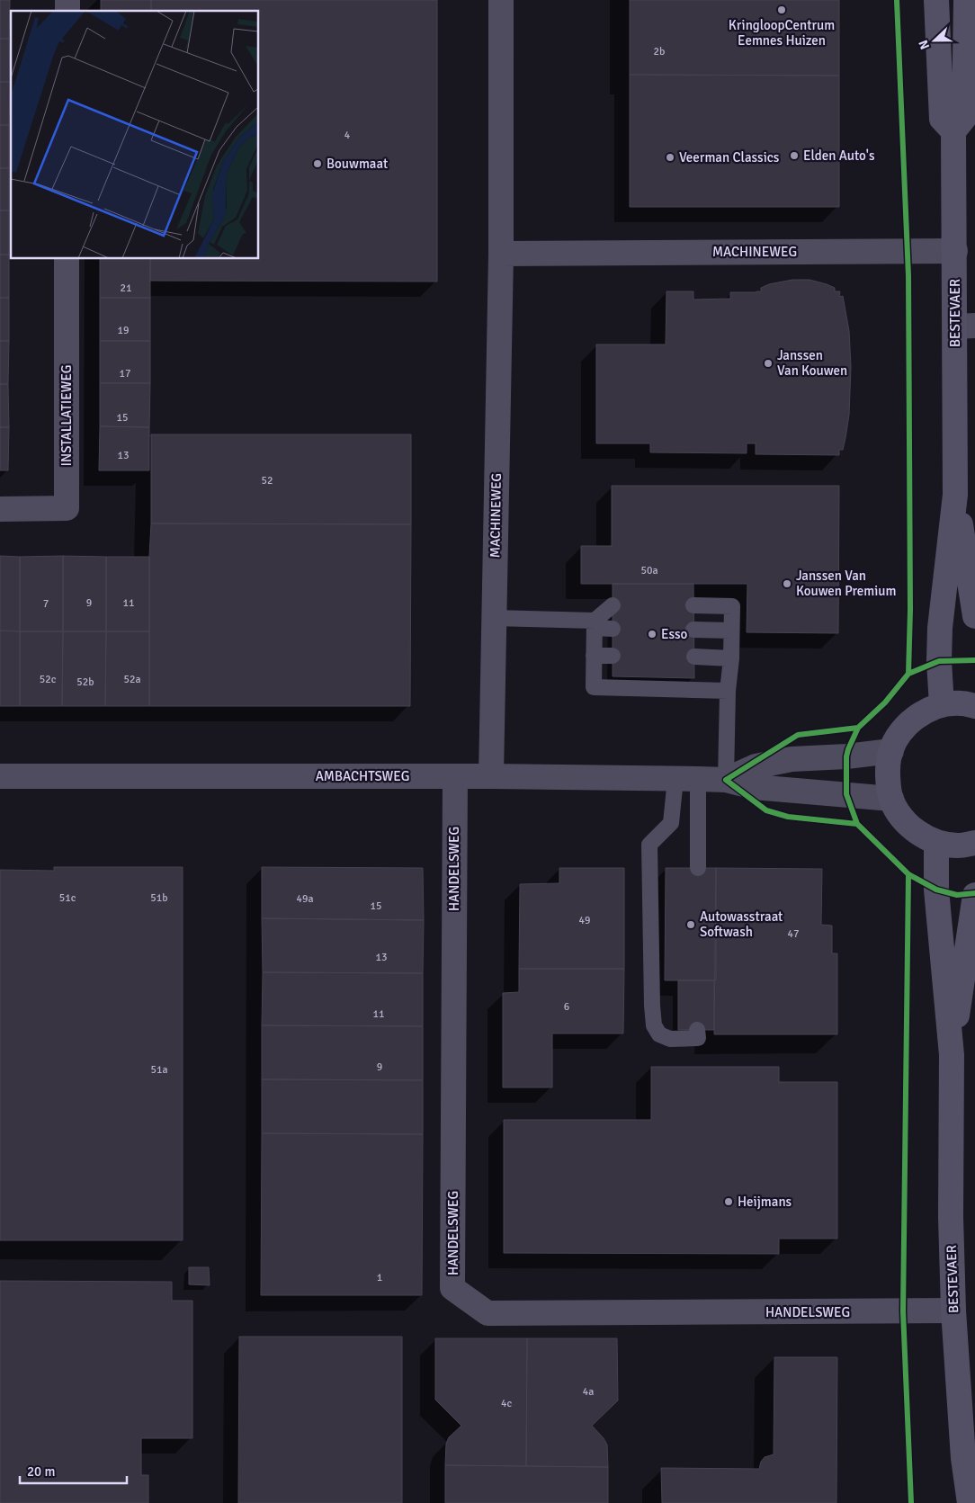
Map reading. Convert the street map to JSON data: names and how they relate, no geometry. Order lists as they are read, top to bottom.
{
  "streets": {
    "street": [
      "MACHINEWEG",
      "BESTEVAER",
      "INSTALLATIEWEG",
      "AMBACHTSWEG",
      "HANDELSWEG"
    ]
  },
  "crossings": [
    ["MACHINEWEG", "BESTEVAER"],
    ["MACHINEWEG", "AMBACHTSWEG"],
    ["BESTEVAER", "HANDELSWEG"],
    ["AMBACHTSWEG", "HANDELSWEG"]
  ],
  "places": [
    "KringloopCentrum Eemnes Huizen",
    "Elden Auto's",
    "Veerman Classics",
    "Bouwmaat",
    "Janssen Van Kouwen",
    "Janssen Van Kouwen Premium",
    "Esso",
    "Autowasstraat Softwash",
    "Heijmans"
  ],
  "house_numbers": [
    "2b",
    "4",
    "21",
    "19",
    "17",
    "15",
    "13",
    "52",
    "50a",
    "9",
    "11",
    "7",
    "52c",
    "52a",
    "52b",
    "51c",
    "51b",
    "49a",
    "15",
    "49",
    "47",
    "13",
    "6",
    "11",
    "9",
    "51a",
    "1",
    "4a",
    "4c"
  ],
  "scale_bar": "20 m",
  "north": "left"
}
